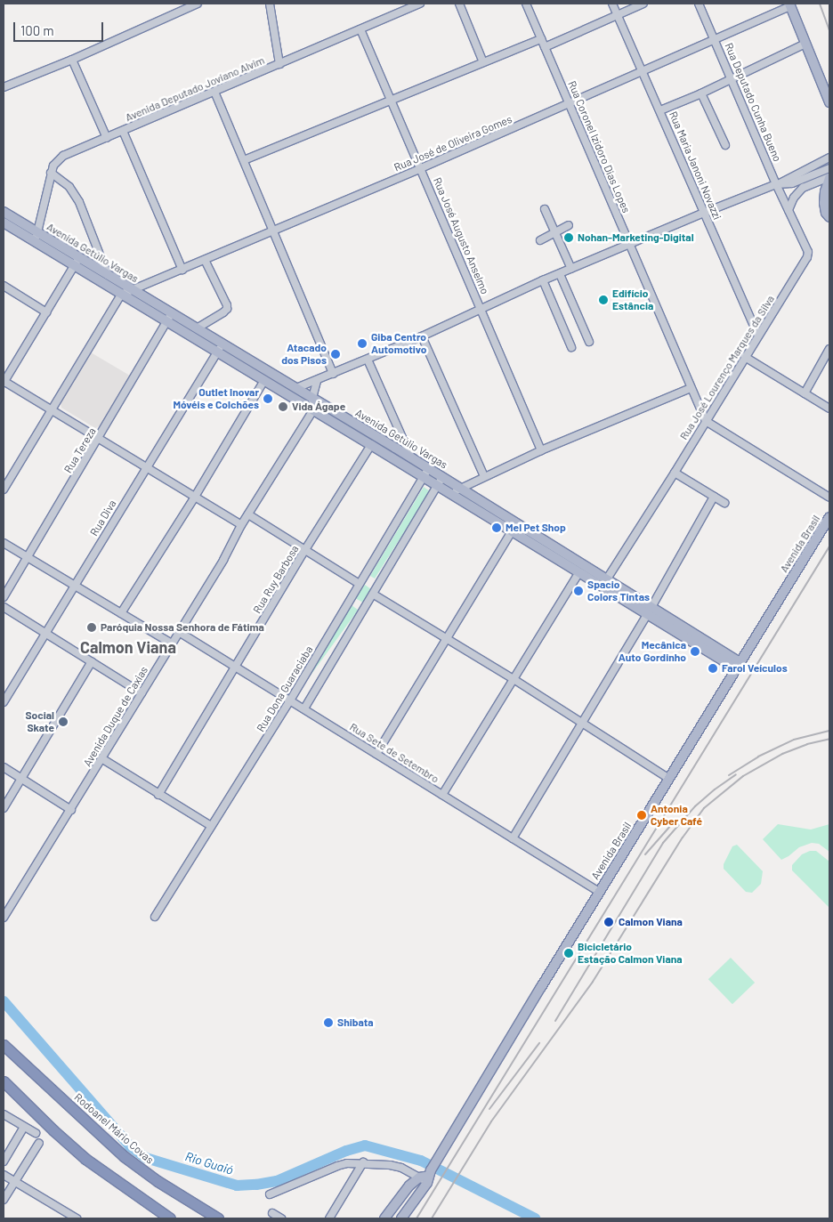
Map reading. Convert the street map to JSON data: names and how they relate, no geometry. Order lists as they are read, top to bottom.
{
  "streets": {
    "highway": ["Rodoanel Mário Covas"],
    "main road": ["Avenida Getúlio Vargas", "Avenida Brasil"],
    "street": [
      "Avenida Deputado Joviano Alvim",
      "Rua Deputado Cunha Bueno",
      "Rua José de Oliveira Gomes",
      "Rua Coronel Izidoro Dias Lopes",
      "Rua Maria Janoni Novazzi",
      "Rua José Augusto Anselmo",
      "Rua José Lourenço Marques da Silva",
      "Rua Tereza",
      "Rua Diva",
      "Rua Ruy Barbosa",
      "Rua Dona Guaraciaba",
      "Avenida Duque de Caxias",
      "Rua Sete de Setembro"
    ]
  },
  "crossings": [
    ["Avenida Deputado Joviano Alvim", "Rua José Augusto Anselmo"],
    ["Avenida Deputado Joviano Alvim", "Avenida Getúlio Vargas"],
    ["Rua Deputado Cunha Bueno", "Rua José de Oliveira Gomes"],
    ["Rua Deputado Cunha Bueno", "Rua José Lourenço Marques da Silva"],
    ["Rua José de Oliveira Gomes", "Rua Coronel Izidoro Dias Lopes"],
    ["Rua José de Oliveira Gomes", "Rua Maria Janoni Novazzi"],
    ["Rua José de Oliveira Gomes", "Rua José Augusto Anselmo"],
    ["Rua José de Oliveira Gomes", "Avenida Getúlio Vargas"],
    ["Rua Coronel Izidoro Dias Lopes", "Rua José Lourenço Marques da Silva"],
    ["Rua Maria Janoni Novazzi", "Rua José Lourenço Marques da Silva"],
    ["Avenida Getúlio Vargas", "Rua José Lourenço Marques da Silva"],
    ["Avenida Getúlio Vargas", "Rua Tereza"],
    ["Avenida Getúlio Vargas", "Rua Diva"],
    ["Avenida Getúlio Vargas", "Avenida Brasil"],
    ["Avenida Getúlio Vargas", "Rua Ruy Barbosa"],
    ["Avenida Getúlio Vargas", "Rua Dona Guaraciaba"],
    ["Avenida Getúlio Vargas", "Avenida Duque de Caxias"],
    ["Avenida Brasil", "Rua Sete de Setembro"],
    ["Rua Ruy Barbosa", "Rua Sete de Setembro"],
    ["Rua Dona Guaraciaba", "Rua Sete de Setembro"],
    ["Avenida Duque de Caxias", "Rua Sete de Setembro"]
  ],
  "districts": ["Calmon Viana"],
  "water": ["Rio Guaió"],
  "places": [
    "Nohan-Marketing-Digital",
    "Edifício Estância",
    "Giba Centro Automotivo",
    "Atacado dos Pisos",
    "Outlet Inovar Móvéis e Colchões",
    "Vida Ágape",
    "Mel Pet Shop",
    "Spacio Colors Tintas",
    "Paróquia Nossa Senhora de Fátima",
    "Mecânica Auto Gordinho",
    "Farol Veículos",
    "Social Skate",
    "Antonia Cyber Café",
    "Calmon Viana",
    "Bicicletário Estação Calmon Viana",
    "Shibata"
  ],
  "scale_bar": "100 m"
}
